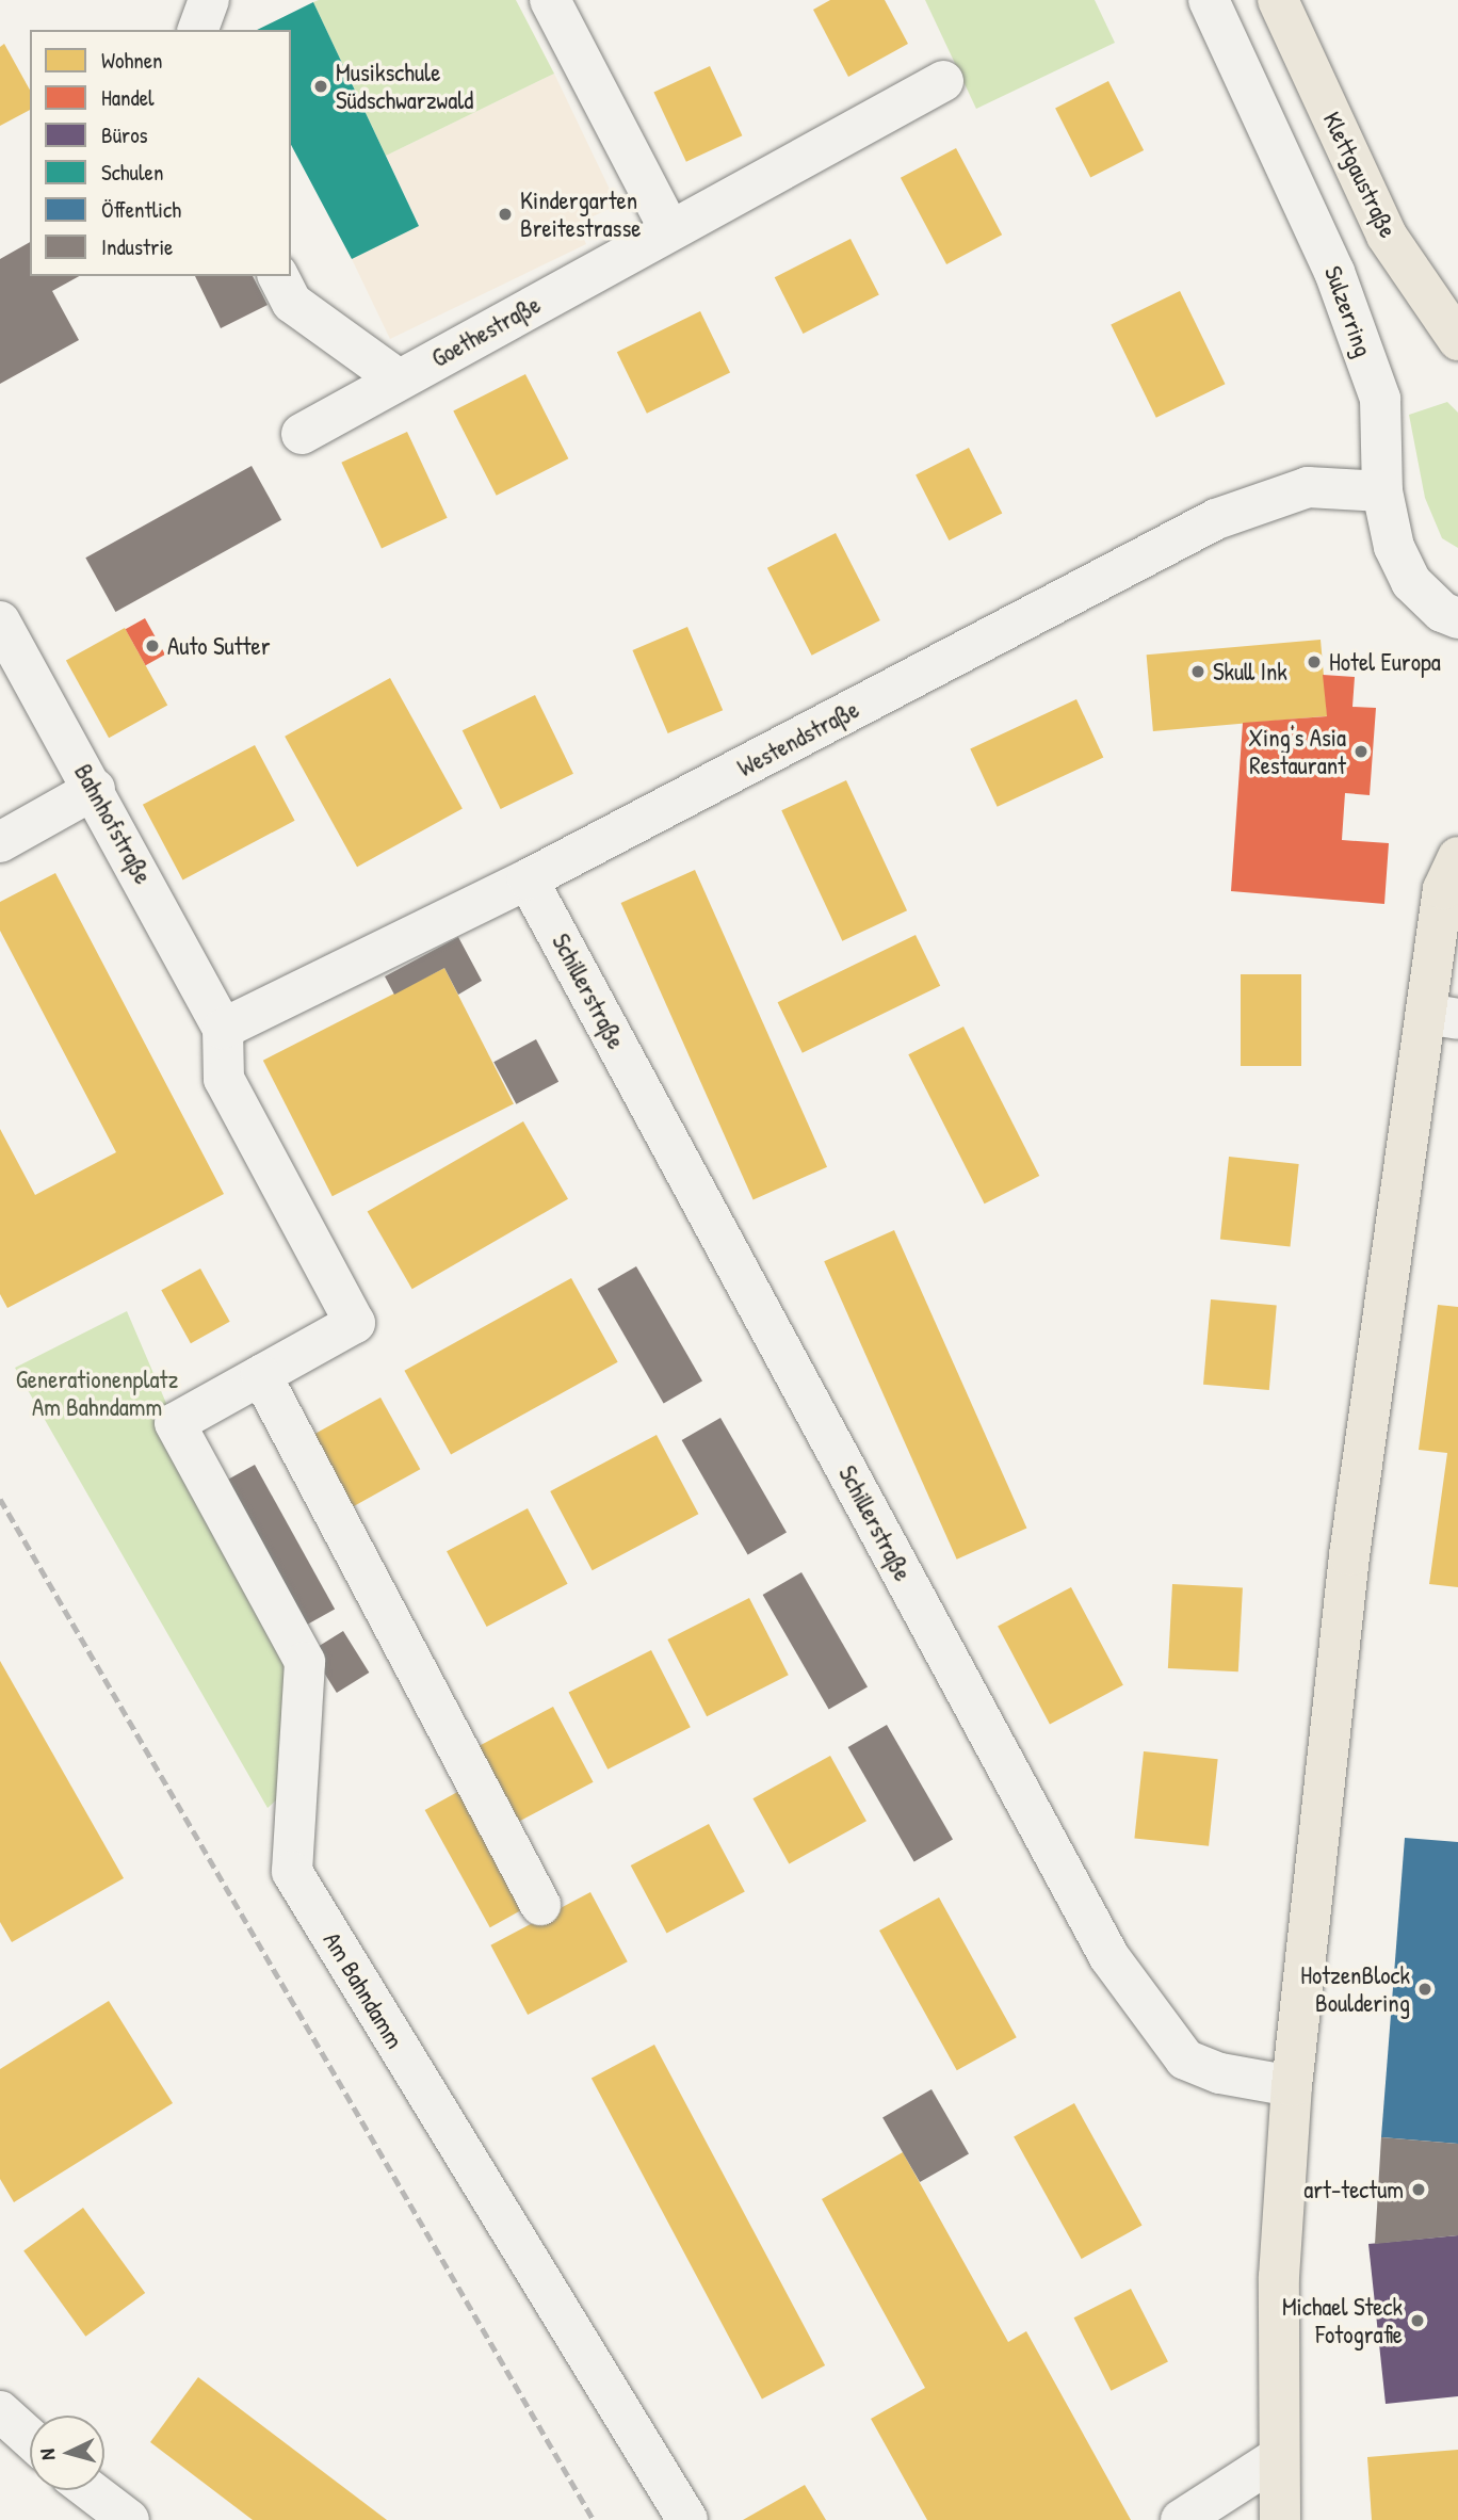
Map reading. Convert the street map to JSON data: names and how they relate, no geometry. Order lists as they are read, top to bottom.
{
  "streets": {
    "main road": ["Klettgaustraße"],
    "street": [
      "Sulzerring",
      "Goethestraße",
      "Westendstraße",
      "Bahnhofstraße",
      "Schillerstraße",
      "Am Bahndamm"
    ]
  },
  "crossings": [
    ["Sulzerring", "Westendstraße"],
    ["Westendstraße", "Bahnhofstraße"],
    ["Westendstraße", "Schillerstraße"]
  ],
  "parks": ["Generationenplatz Am Bahndamm"],
  "places": [
    "Musikschule Südschwarzwald",
    "Kindergarten Breitestrasse",
    "Auto Sutter",
    "Hotel Europa",
    "Skull Ink",
    "Xing's Asia Restaurant",
    "HotzenBlock Bouldering",
    "art-tectum",
    "Michael Steck Fotografie"
  ],
  "legend": [
    "Wohnen",
    "Handel",
    "Büros",
    "Schulen",
    "Öffentlich",
    "Industrie"
  ],
  "north": "left"
}
